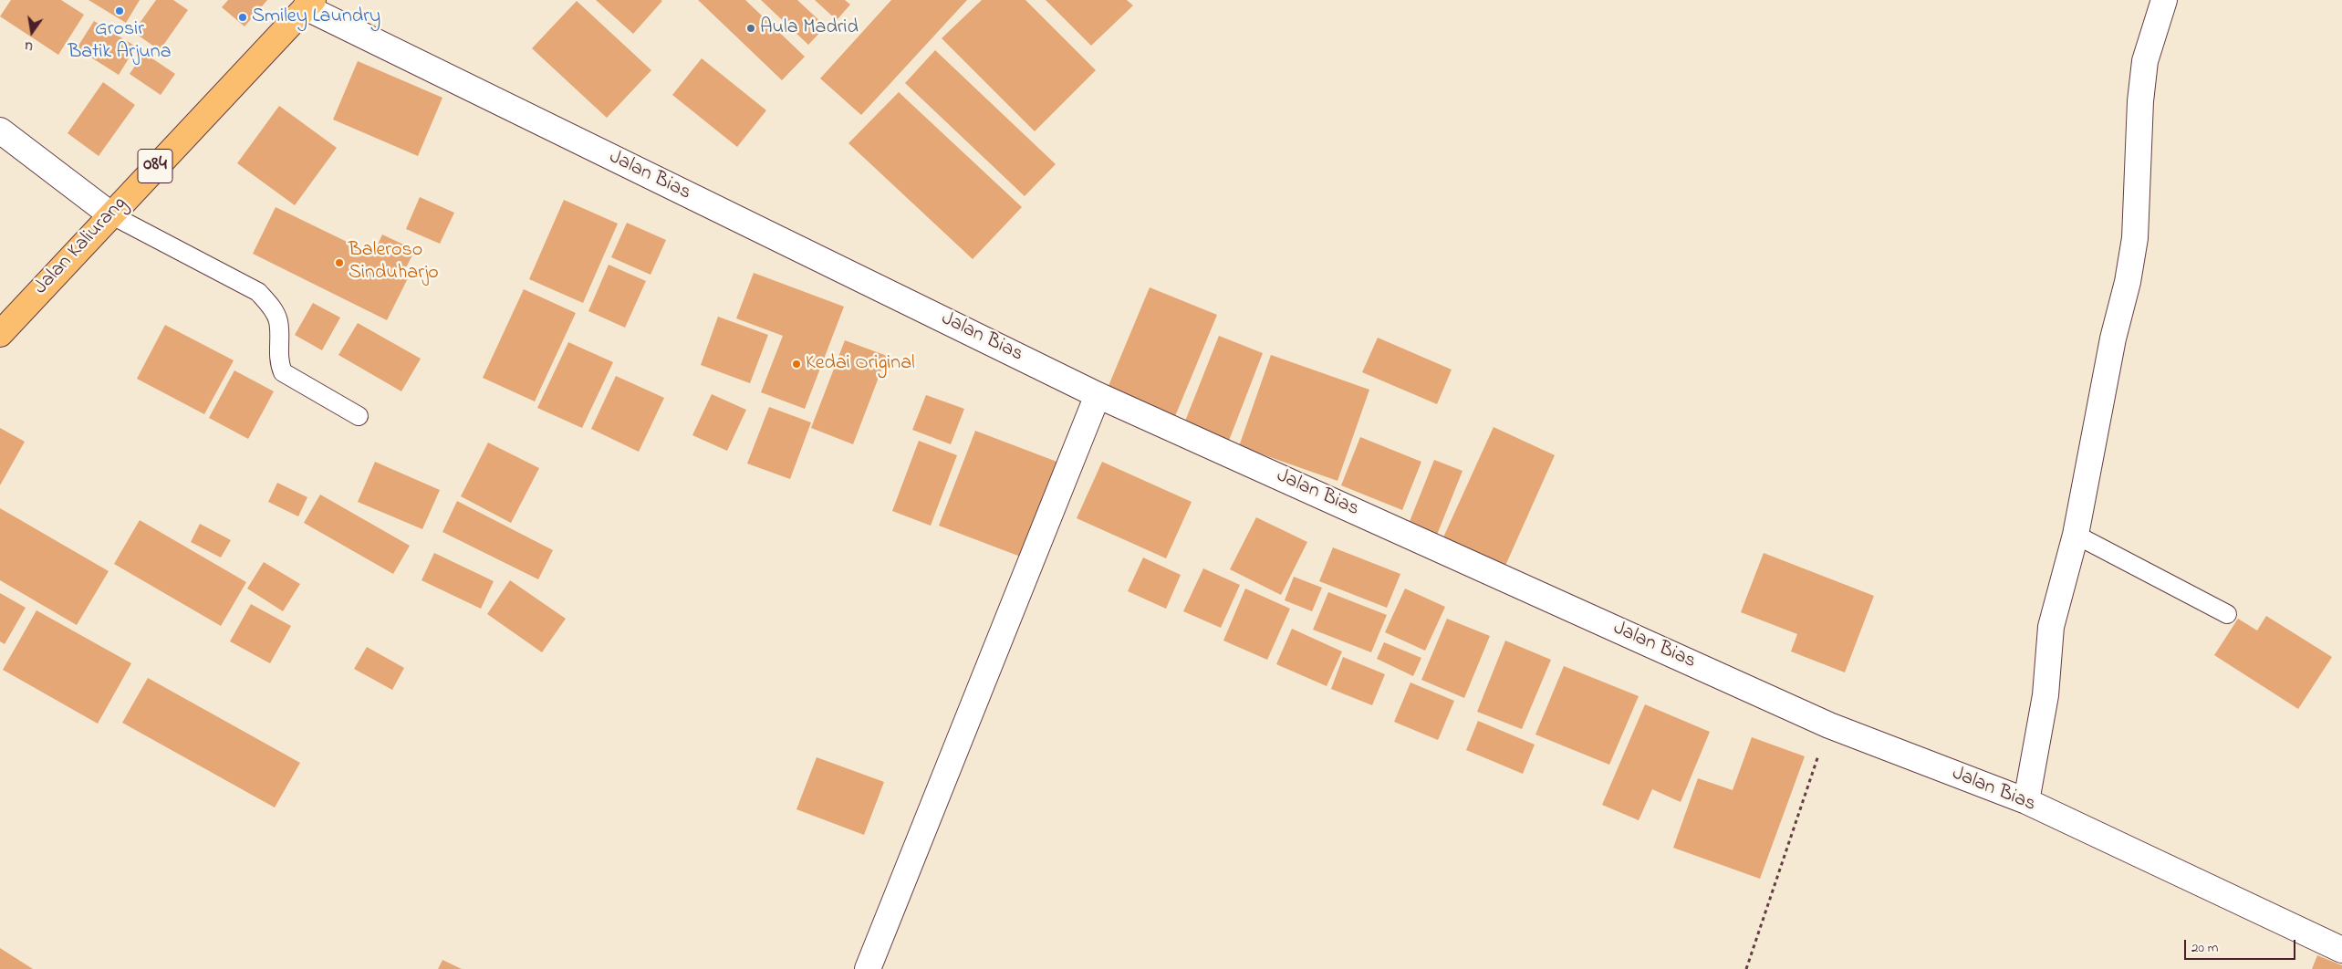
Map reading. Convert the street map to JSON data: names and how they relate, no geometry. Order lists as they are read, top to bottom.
{
  "streets": {
    "main road": ["084", "Jalan Kaliurang"],
    "street": ["Jalan Bias"]
  },
  "crossings": [
    ["Jalan Bias", "Jalan Kaliurang"]
  ],
  "places": [
    "Grosir Batik Arjuna",
    "Smiley Laundry",
    "Aula Madrid",
    "Baleroso Sinduharjo",
    "Kedai Original"
  ],
  "scale_bar": "20 m",
  "north": "bottom"
}
